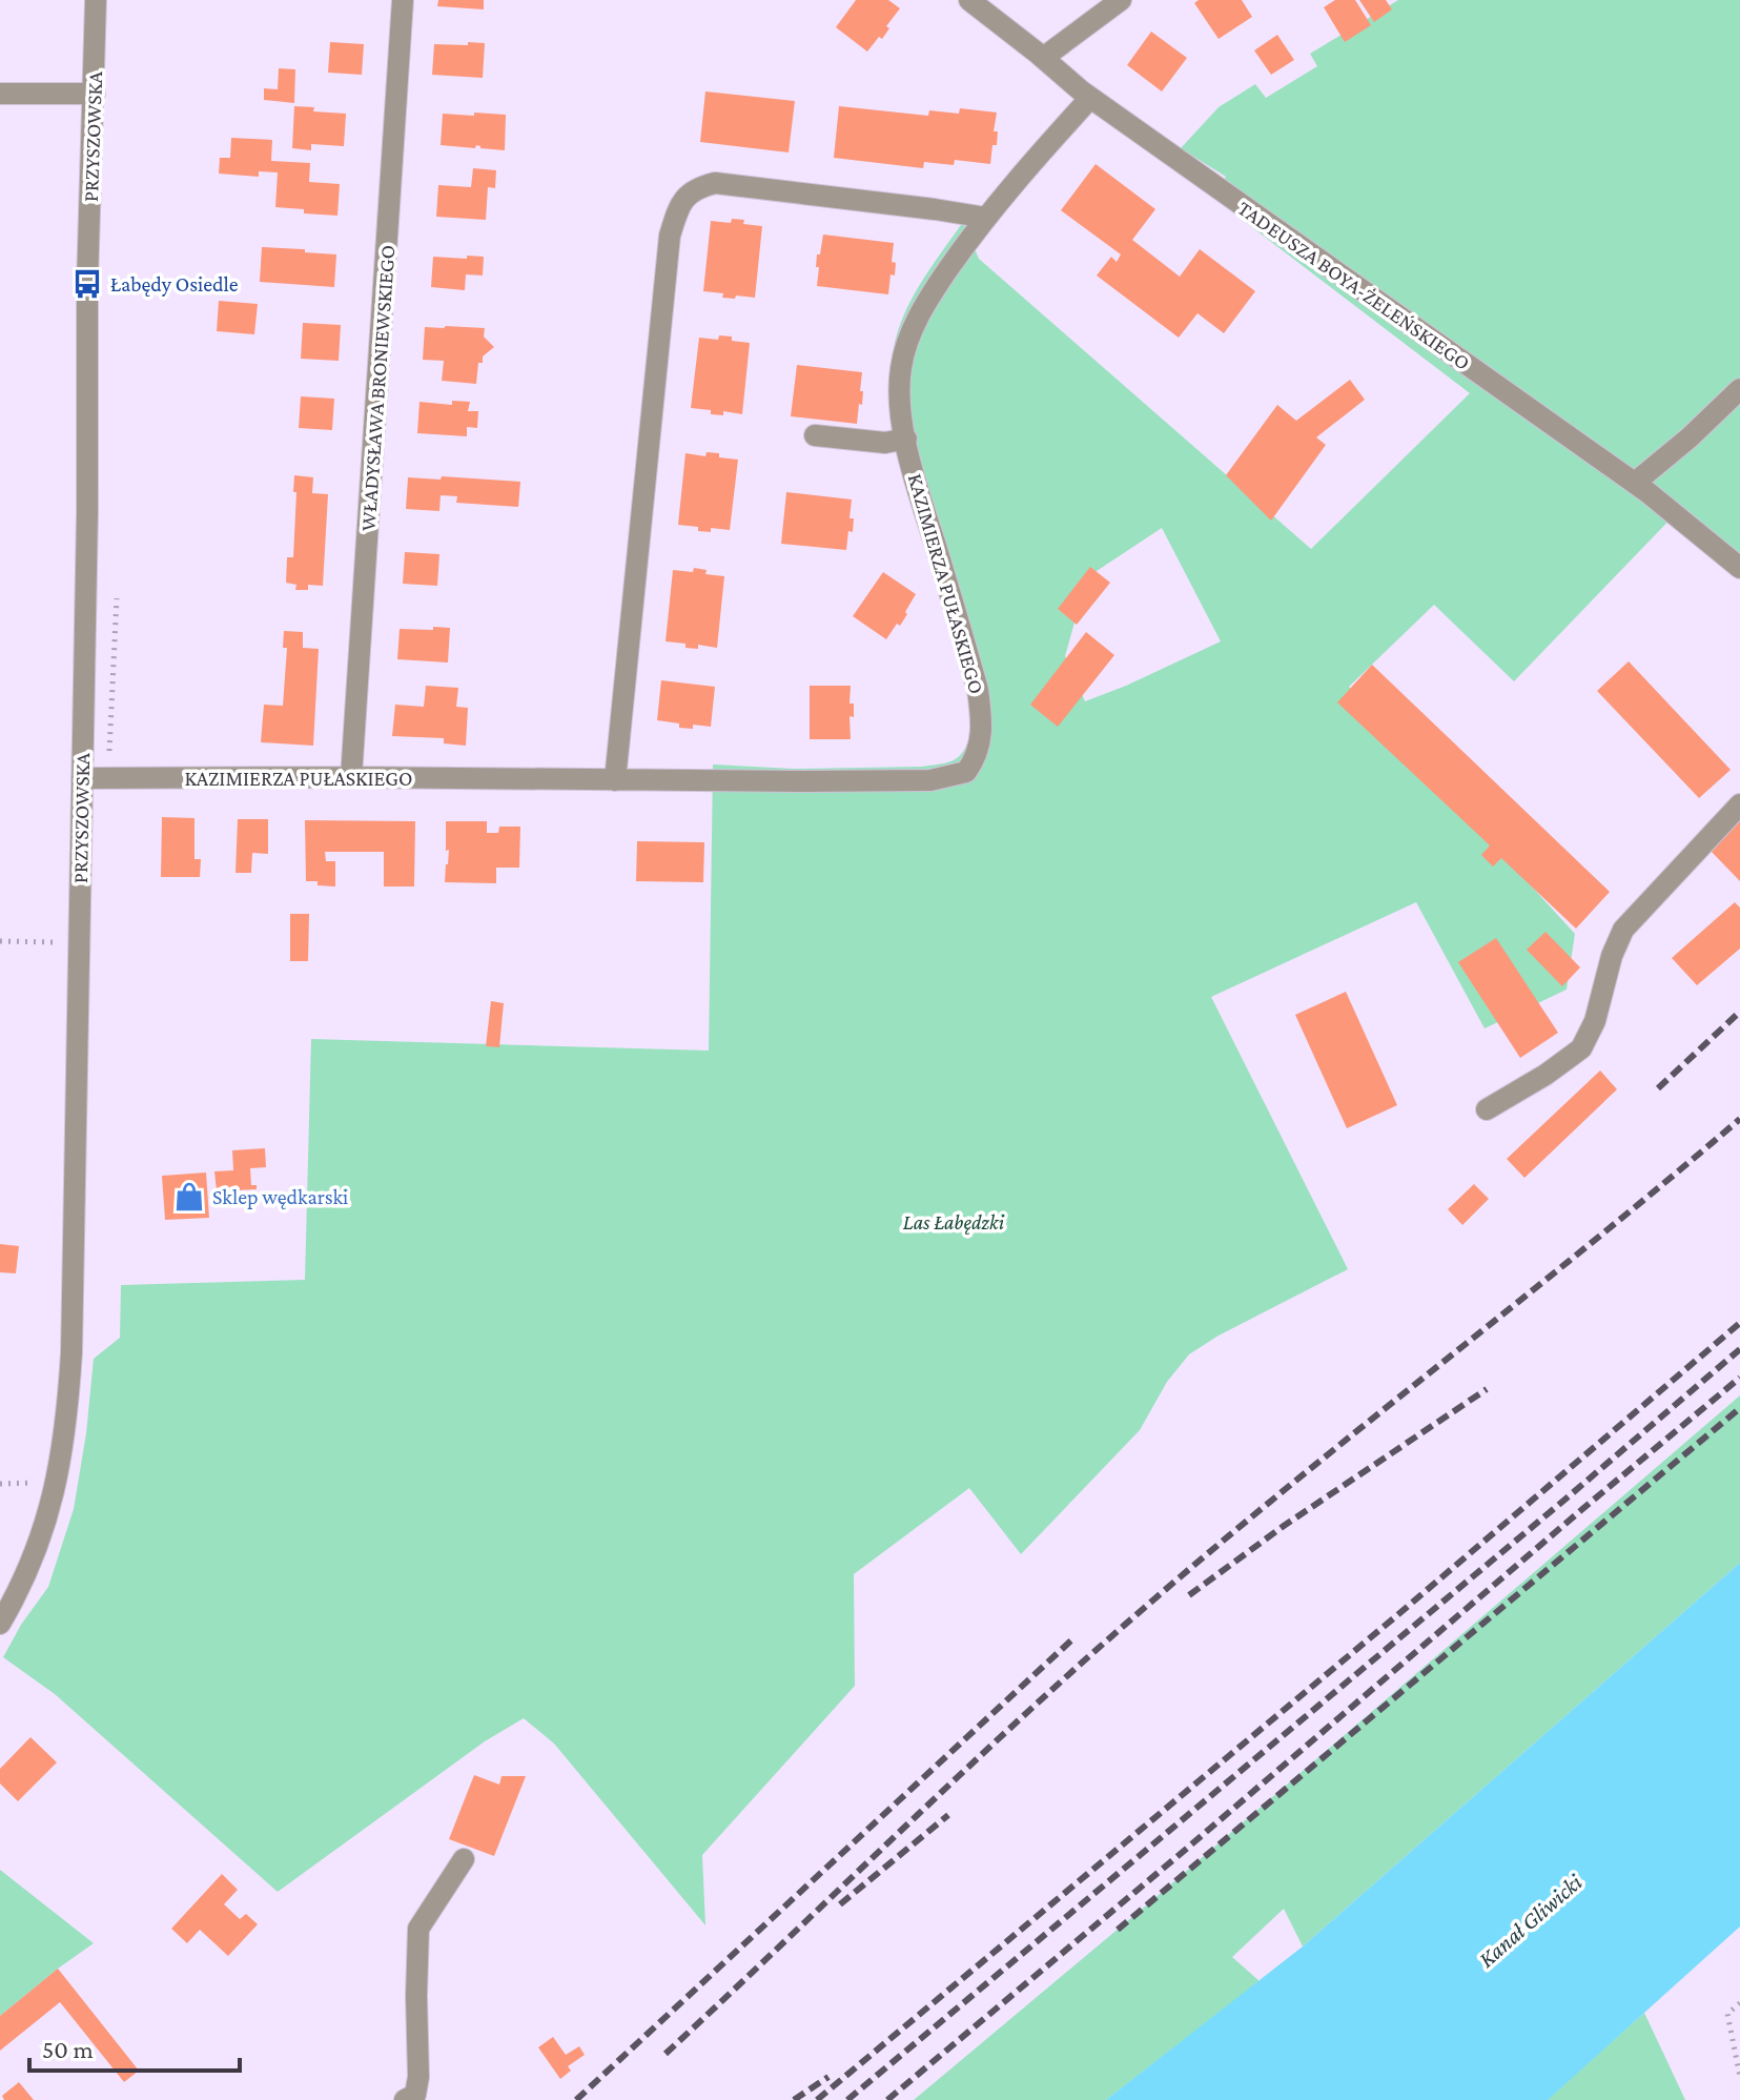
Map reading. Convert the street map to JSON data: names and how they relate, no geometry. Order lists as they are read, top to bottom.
{
  "streets": {
    "street": [
      "PRZYSZOWSKA",
      "TADEUSZA BOYA-ŻELEŃSKIEGO",
      "WŁADYSŁAWA BRONIEWSKIEGO",
      "KAZIMIERZA PUŁASKIEGO"
    ]
  },
  "crossings": [
    ["PRZYSZOWSKA", "KAZIMIERZA PUŁASKIEGO"],
    ["TADEUSZA BOYA-ŻELEŃSKIEGO", "KAZIMIERZA PUŁASKIEGO"],
    ["WŁADYSŁAWA BRONIEWSKIEGO", "KAZIMIERZA PUŁASKIEGO"]
  ],
  "water": ["Kanał Gliwicki"],
  "parks": ["Las Łabędzki"],
  "places": {
    "bus stop": ["Łabędy Osiedle"],
    "shop": ["Sklep wędkarski"]
  },
  "scale_bar": "50 m"
}
